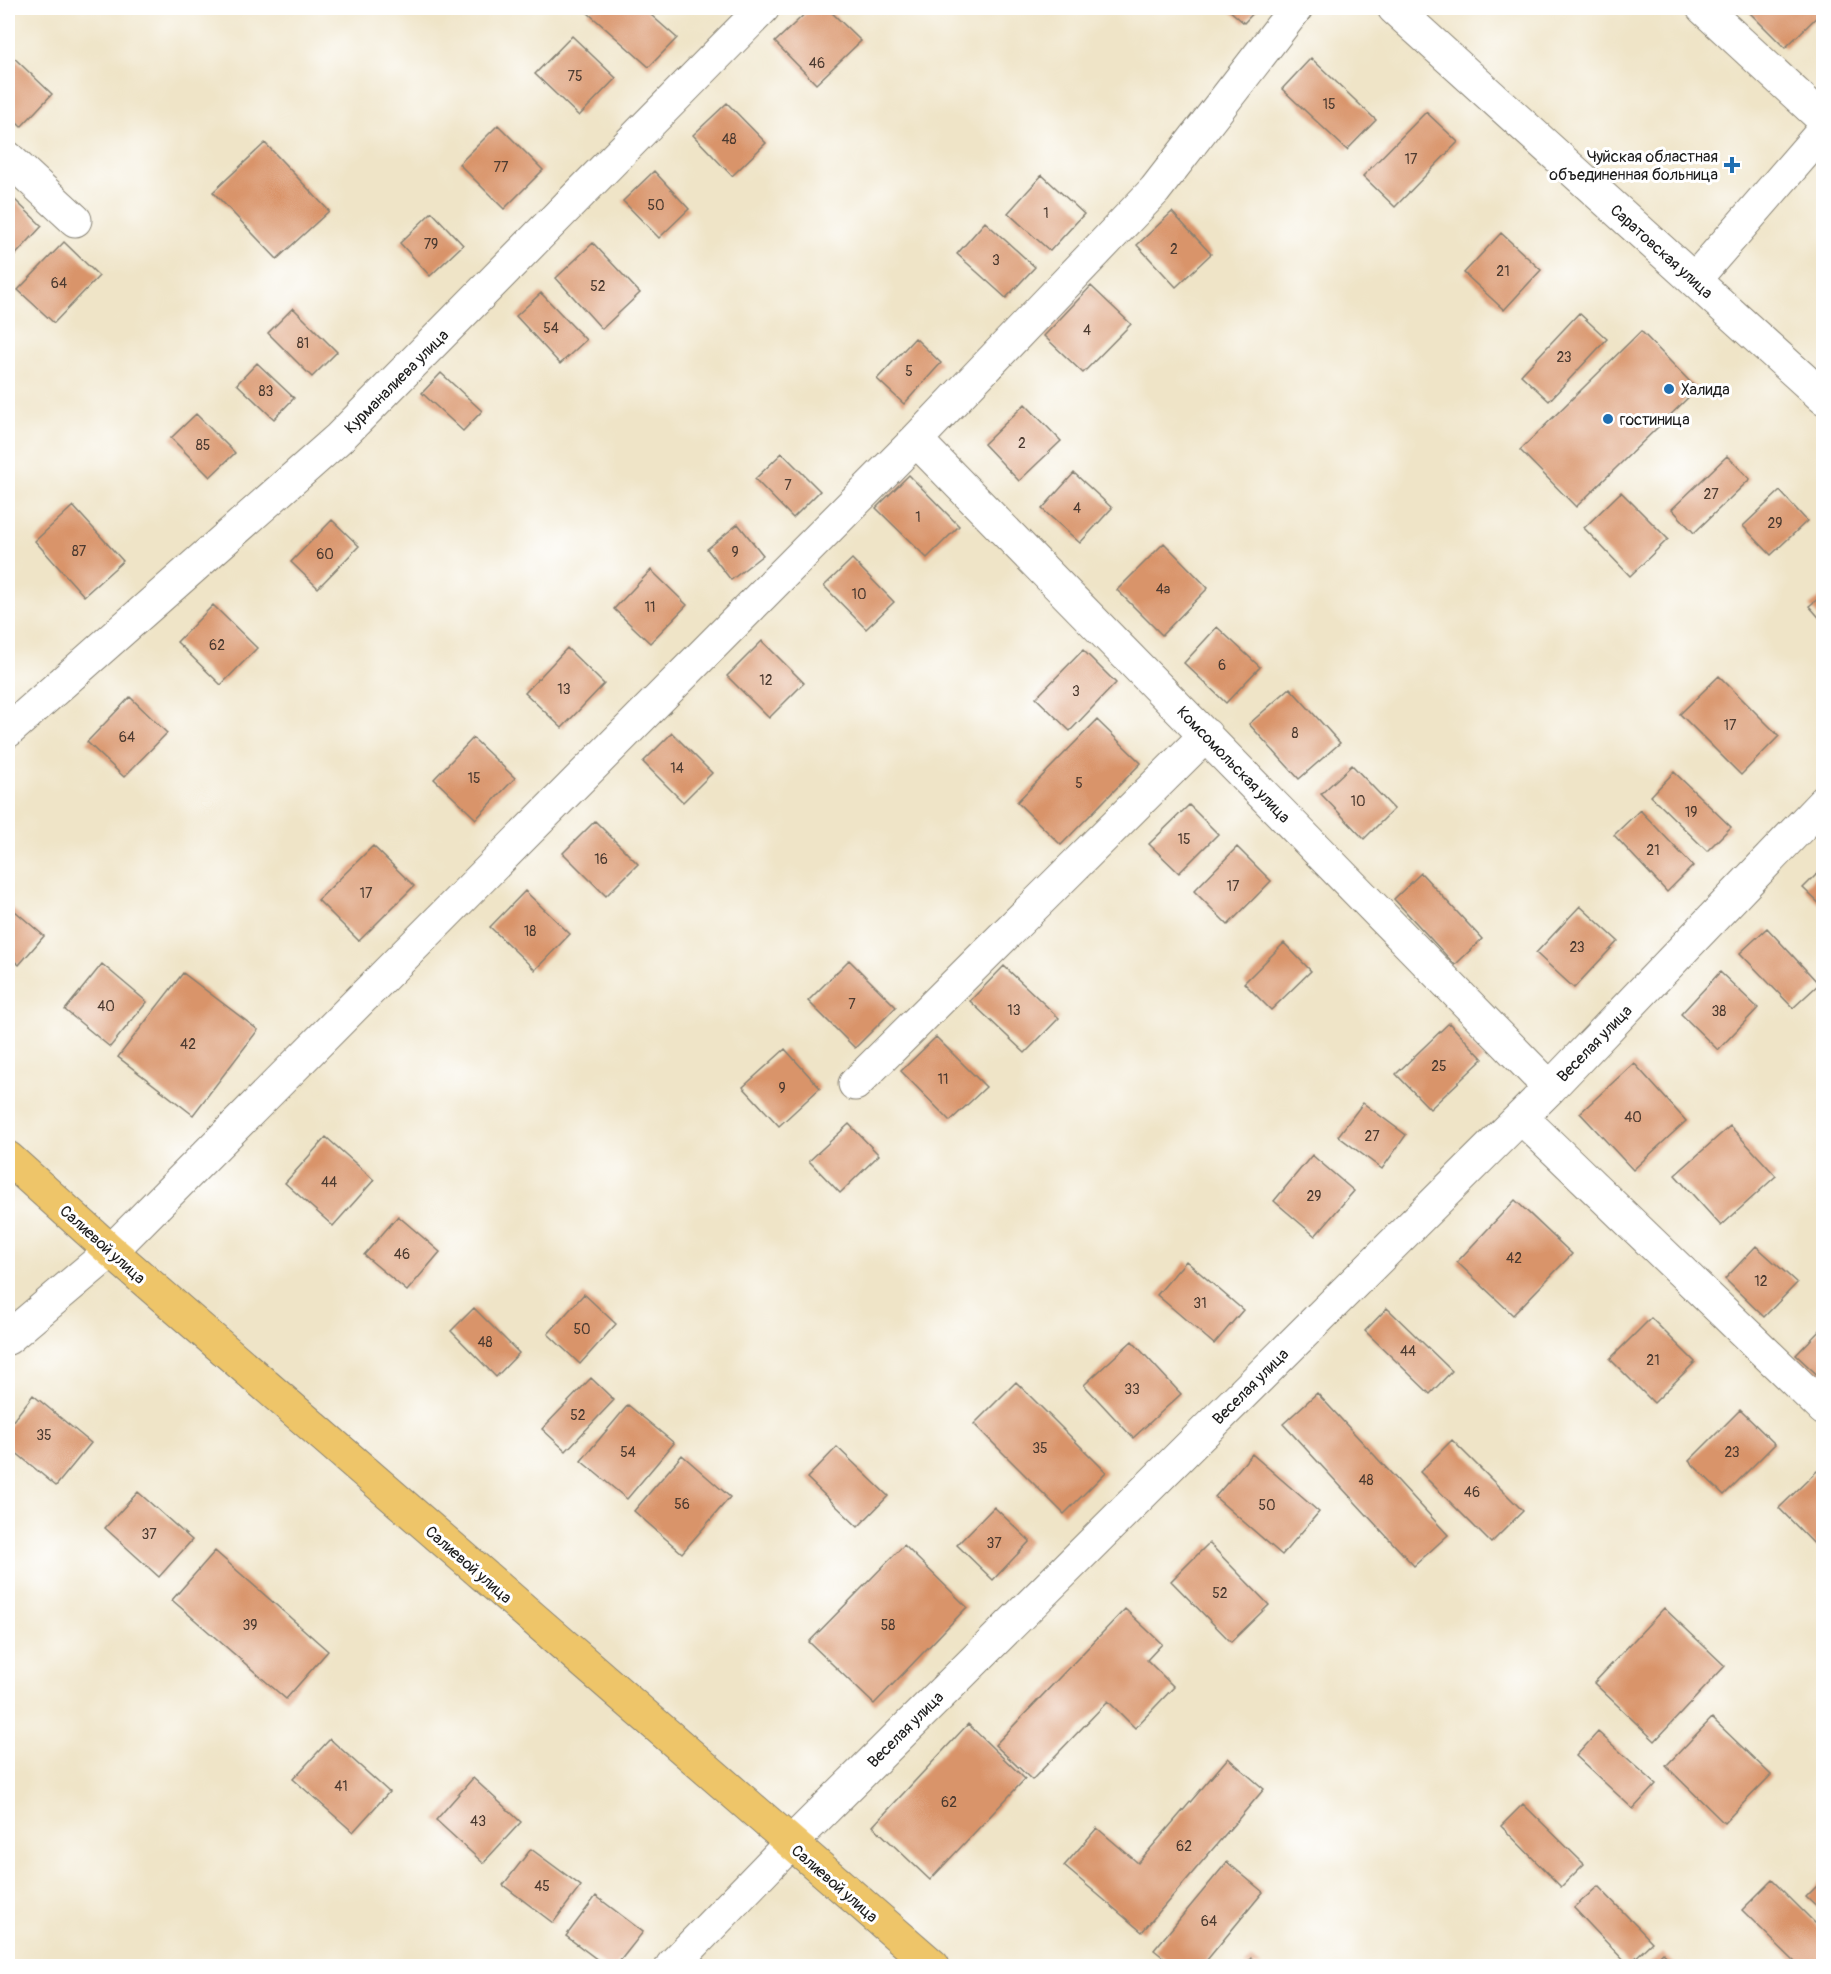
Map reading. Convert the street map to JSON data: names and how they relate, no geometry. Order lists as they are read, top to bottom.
{
  "streets": {
    "main road": ["Салиевой улица"],
    "street": [
      "Саратовская улица",
      "Курманалиева улица",
      "Комсомольская улица",
      "Веселая улица"
    ]
  },
  "crossings": [
    ["Комсомольская улица", "Веселая улица"],
    ["Веселая улица", "Салиевой улица"]
  ],
  "places": {
    "health": ["Чуйская областная объединенная больница"],
    "other": ["Халида", "гостиница"]
  },
  "house_numbers": [
    "46",
    "75",
    "15",
    "48",
    "17",
    "77",
    "50",
    "1",
    "79",
    "2",
    "3",
    "21",
    "64",
    "52",
    "54",
    "4",
    "81",
    "23",
    "5",
    "83",
    "2",
    "85",
    "7",
    "27",
    "4",
    "1",
    "29",
    "87",
    "9",
    "60",
    "4a",
    "10",
    "11",
    "62",
    "6",
    "12",
    "13",
    "3",
    "17",
    "8",
    "64",
    "14",
    "15",
    "5",
    "10",
    "19",
    "15",
    "21",
    "16",
    "17",
    "17",
    "18",
    "23",
    "7",
    "40",
    "13",
    "38",
    "42",
    "25",
    "11",
    "9",
    "40",
    "27",
    "44",
    "29",
    "46",
    "42",
    "12",
    "31",
    "50",
    "48",
    "44",
    "21",
    "33",
    "52",
    "35",
    "35",
    "54",
    "23",
    "48",
    "46",
    "56",
    "50",
    "37",
    "37",
    "52",
    "39",
    "58",
    "41",
    "62",
    "43",
    "62",
    "45",
    "64"
  ]
}
